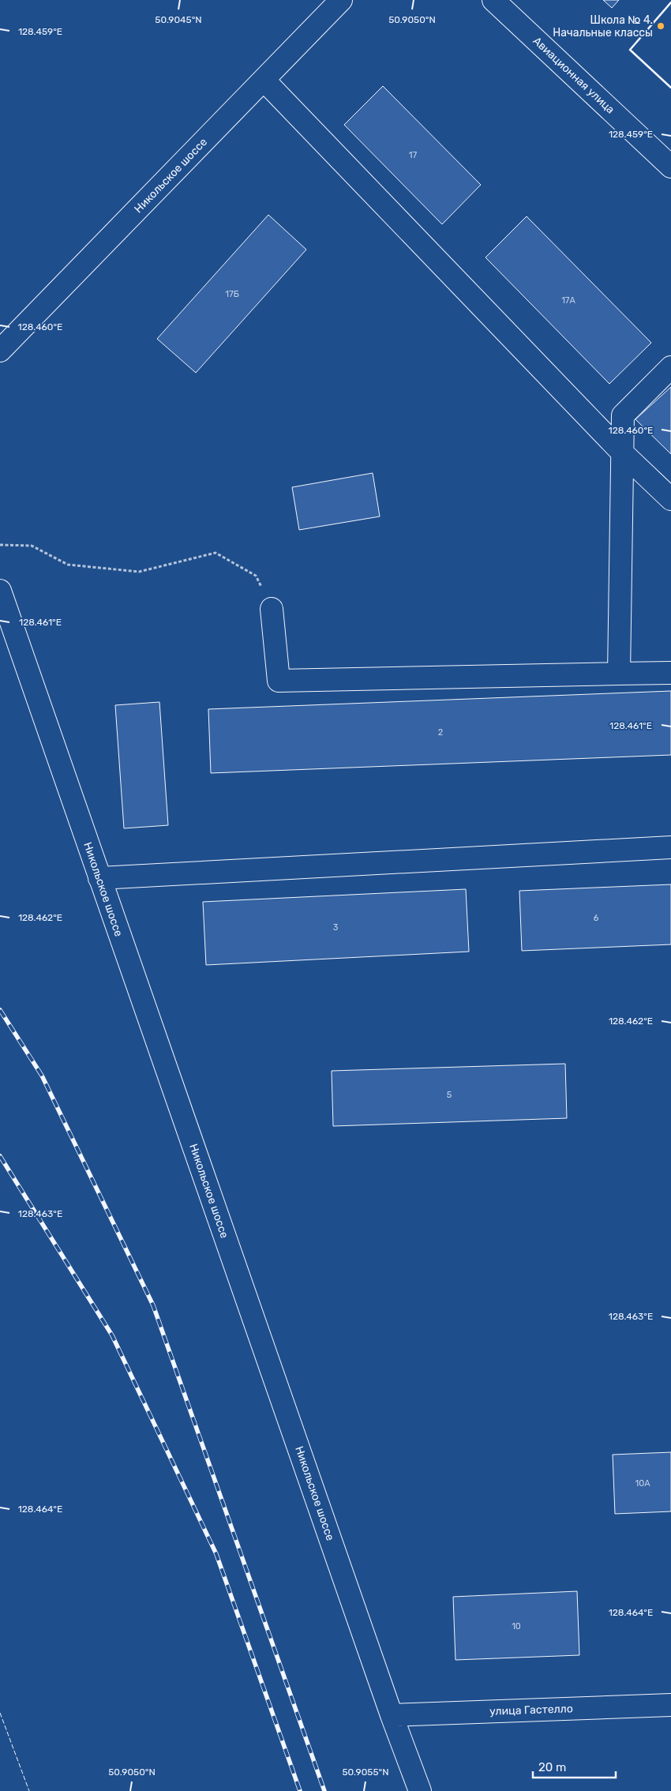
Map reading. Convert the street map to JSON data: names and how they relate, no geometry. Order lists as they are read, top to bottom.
{
  "streets": {
    "street": ["Авиационная улица", "Никольское шоссе", "улица Гастелло"]
  },
  "crossings": [
    ["Никольское шоссе", "улица Гастелло"]
  ],
  "places": ["Школа № 4. Начальные классы"],
  "house_numbers": [
    "17",
    "17Б",
    "17А",
    "2",
    "6",
    "3",
    "5",
    "10А",
    "10"
  ],
  "scale_bar": "20 m",
  "coordinates": [
    "50.9050°N",
    "50.9045°N",
    "128.459°E",
    "128.460°E",
    "128.461°E",
    "128.462°E",
    "128.463°E",
    "128.464°E",
    "50.9055°N"
  ]
}
